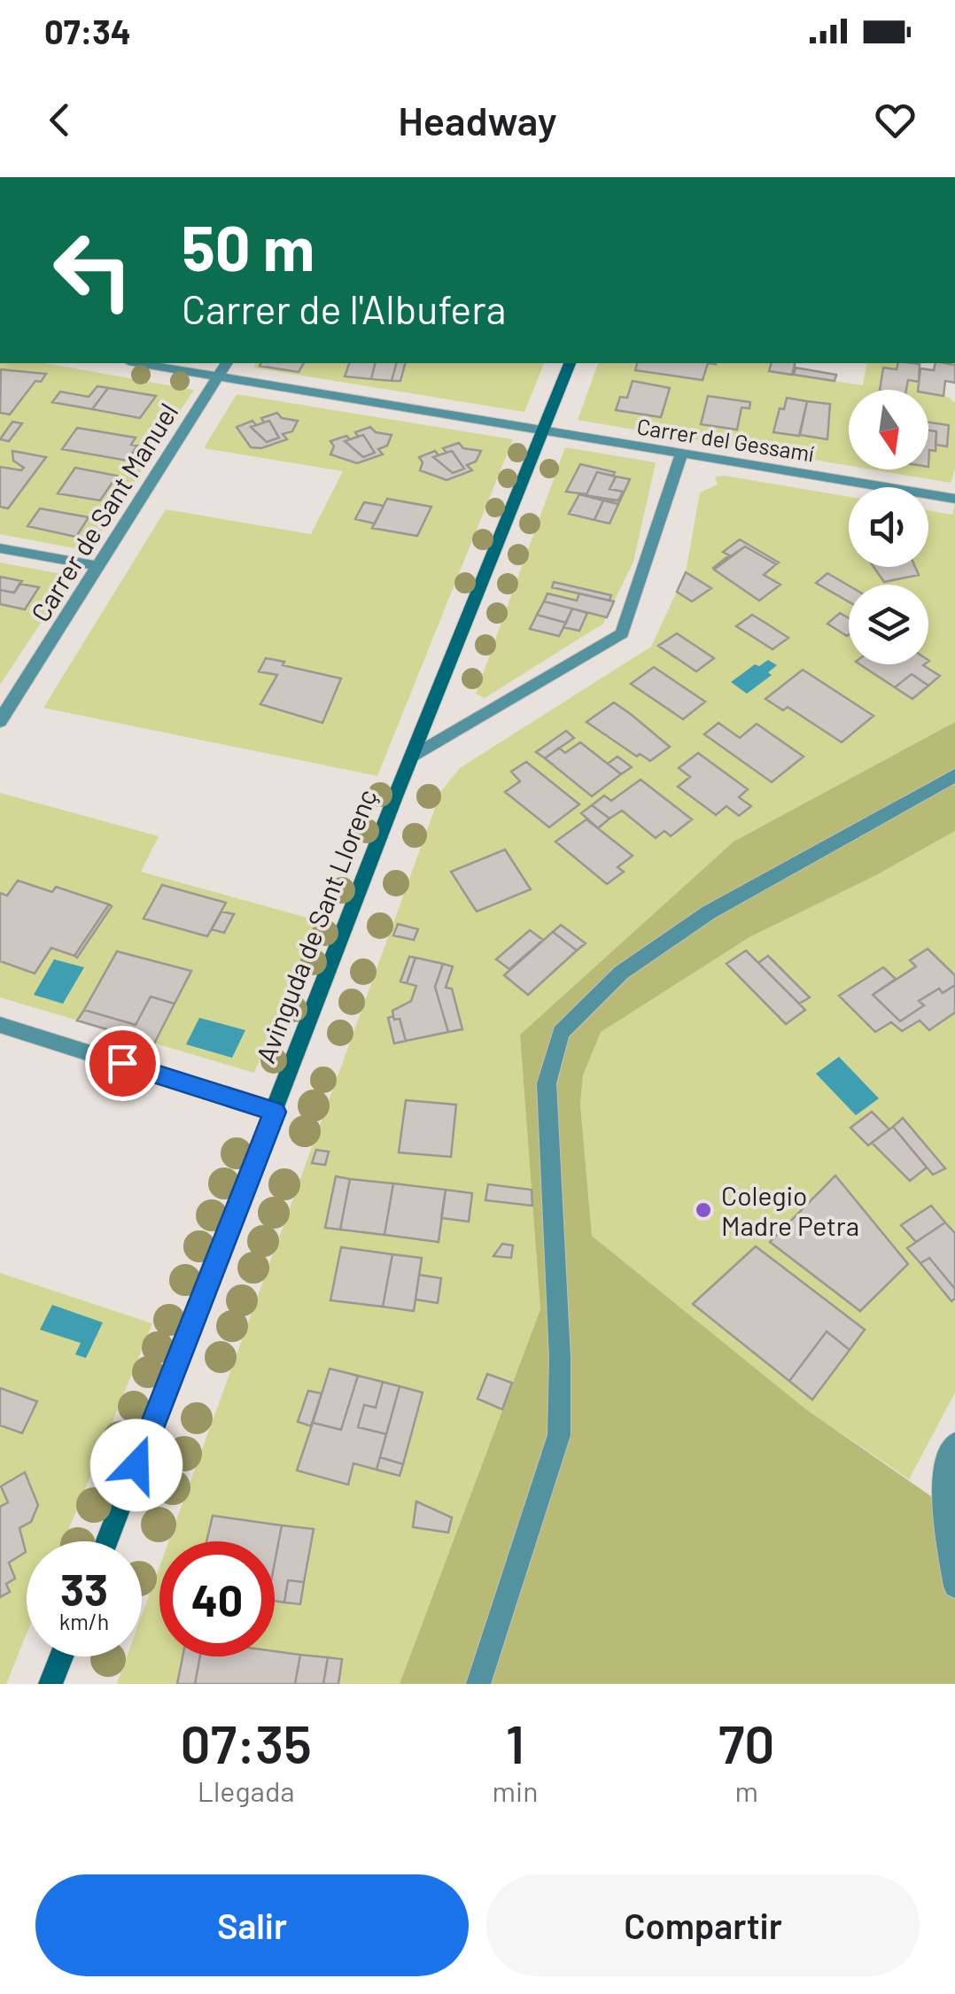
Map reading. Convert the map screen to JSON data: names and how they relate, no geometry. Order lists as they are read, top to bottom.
{
  "streets": {
    "street": ["Carrer del Gessamí", "Carrer de Sant Manuel", "Avinguda de Sant Llorenç"]
  },
  "crossings": [
    ["Carrer del Gessamí", "Carrer de Sant Manuel"],
    ["Carrer del Gessamí", "Avinguda de Sant Llorenç"]
  ],
  "places": ["Colegio Madre Petra"],
  "north": "bottom",
  "page": {
    "status": "07:34",
    "header": "Headway",
    "turn": ["50 m", "Carrer de l'Albufera"],
    "speed": "33 km/h",
    "limit": "40",
    "eta": [
      "07:35",
      "Llegada",
      "1",
      "min",
      "70",
      "m"
    ],
    "buttons": ["Salir", "Compartir"]
  }
}
